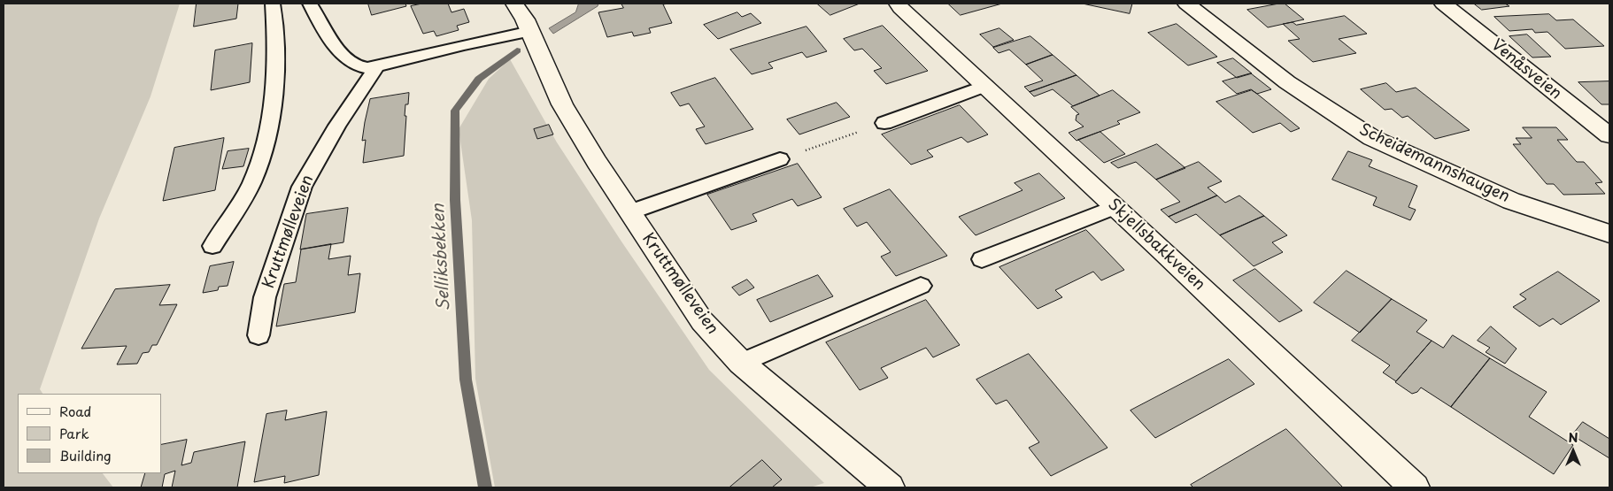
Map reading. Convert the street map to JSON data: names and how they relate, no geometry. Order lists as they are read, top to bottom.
{
  "streets": {
    "street": [
      "Venåsveien",
      "Scheidemannshaugen",
      "Kruttmølleveien",
      "Skjellsbakkveien"
    ]
  },
  "water": ["Selliksbekken"],
  "legend": ["Road", "Park", "Building"],
  "north": "top"
}
